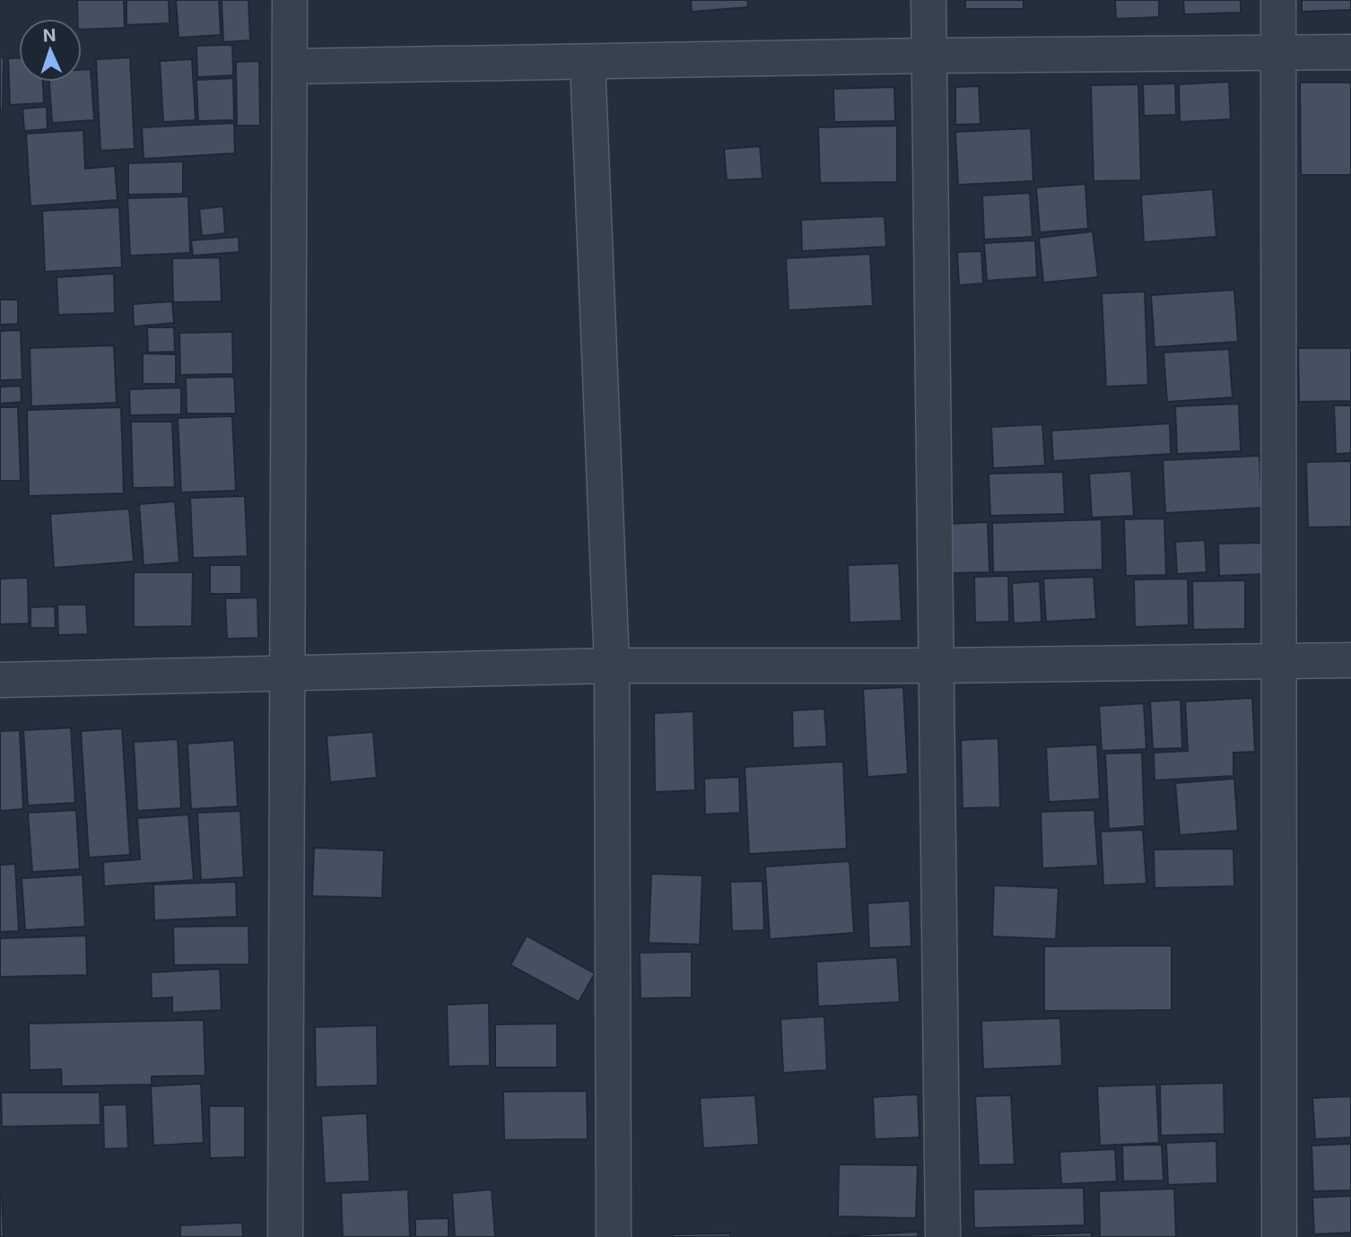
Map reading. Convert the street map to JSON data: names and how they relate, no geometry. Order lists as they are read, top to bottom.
{
  "north": "top"
}
